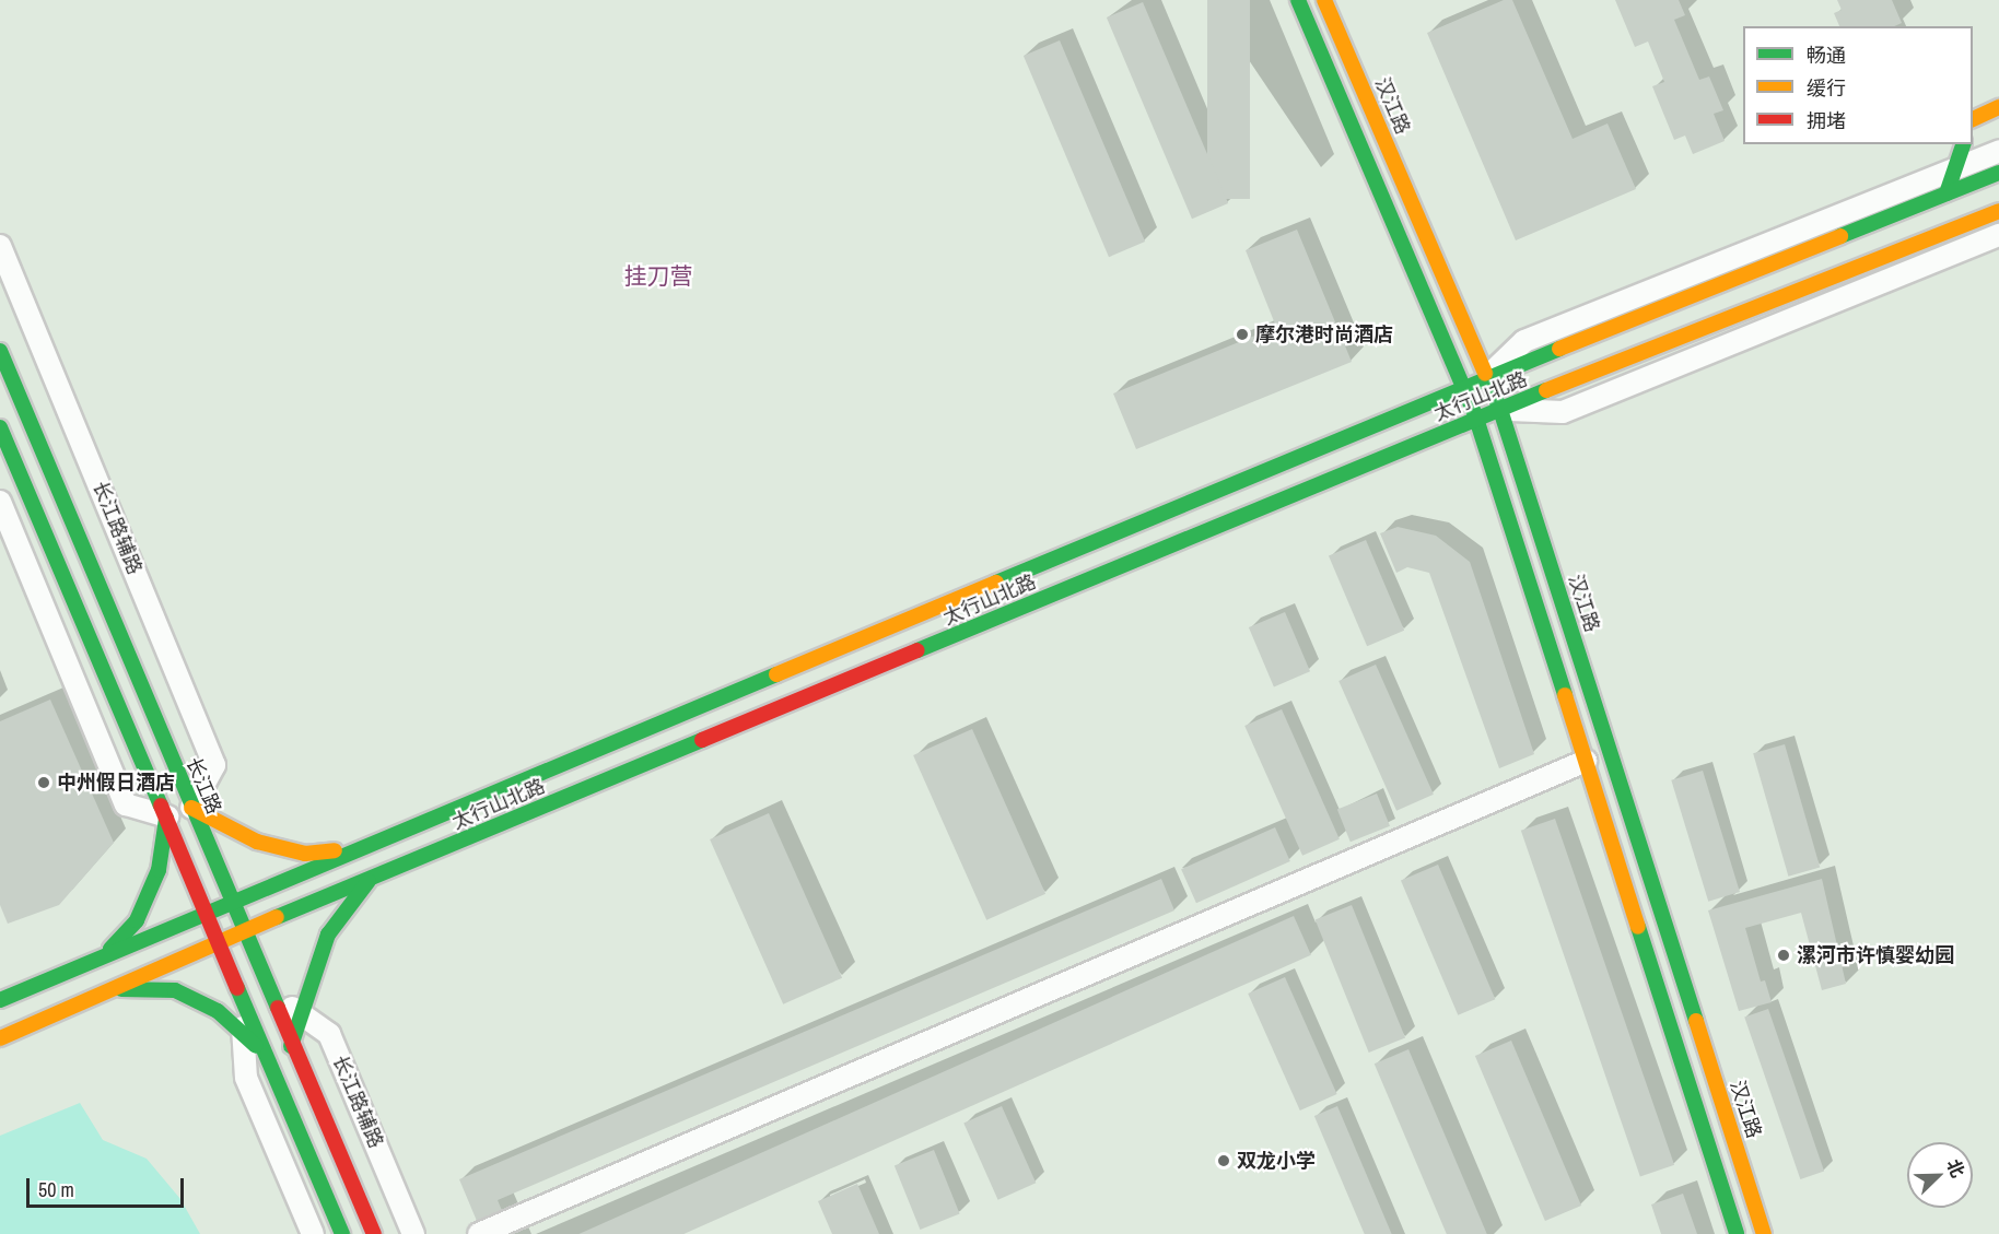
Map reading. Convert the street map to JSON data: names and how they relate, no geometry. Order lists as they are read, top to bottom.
{
  "streets": {
    "main road": ["汉江路", "太行山北路", "长江路"],
    "street": ["长江路辅路"]
  },
  "crossings": [
    ["汉江路", "太行山北路"],
    ["太行山北路", "长江路"],
    ["长江路辅路", "长江路"]
  ],
  "districts": ["挂刀营"],
  "places": [
    "摩尔港时尚酒店",
    "中州假日酒店",
    "漯河市许慎婴幼园",
    "双龙小学"
  ],
  "legend": ["畅通", "缓行", "拥堵"],
  "scale_bar": "50 m",
  "north": "top right"
}
